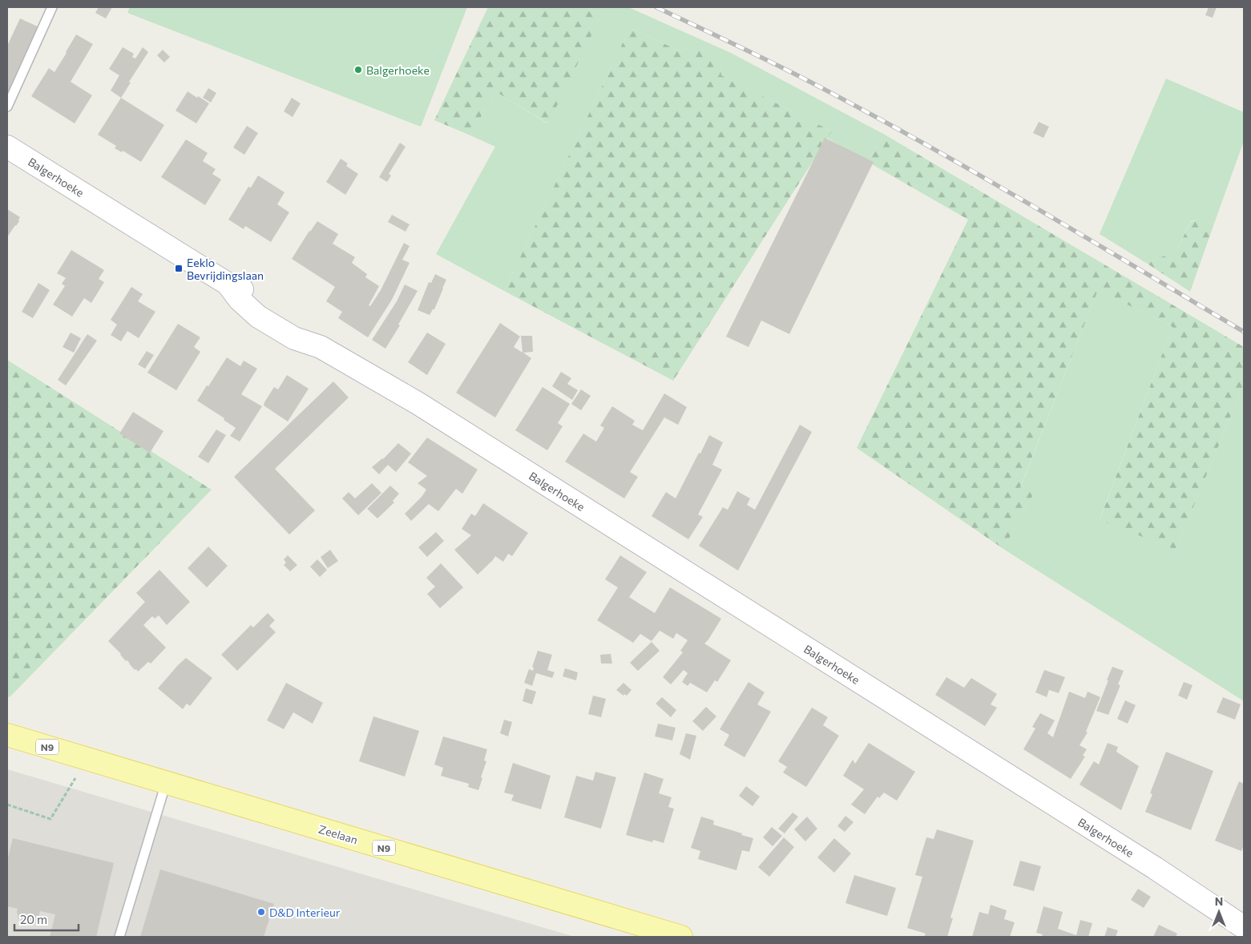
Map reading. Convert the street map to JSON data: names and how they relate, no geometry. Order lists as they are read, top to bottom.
{
  "streets": {
    "main road": ["Balgerhoeke", "N9", "Zeelaan"]
  },
  "crossings": [
    ["N9", "Zeelaan"]
  ],
  "places": {
    "other": ["Balgerhoeke", "D&D Interieur"],
    "transit": ["Eeklo Bevrijdingslaan"]
  },
  "scale_bar": "20 m",
  "north": "top"
}
